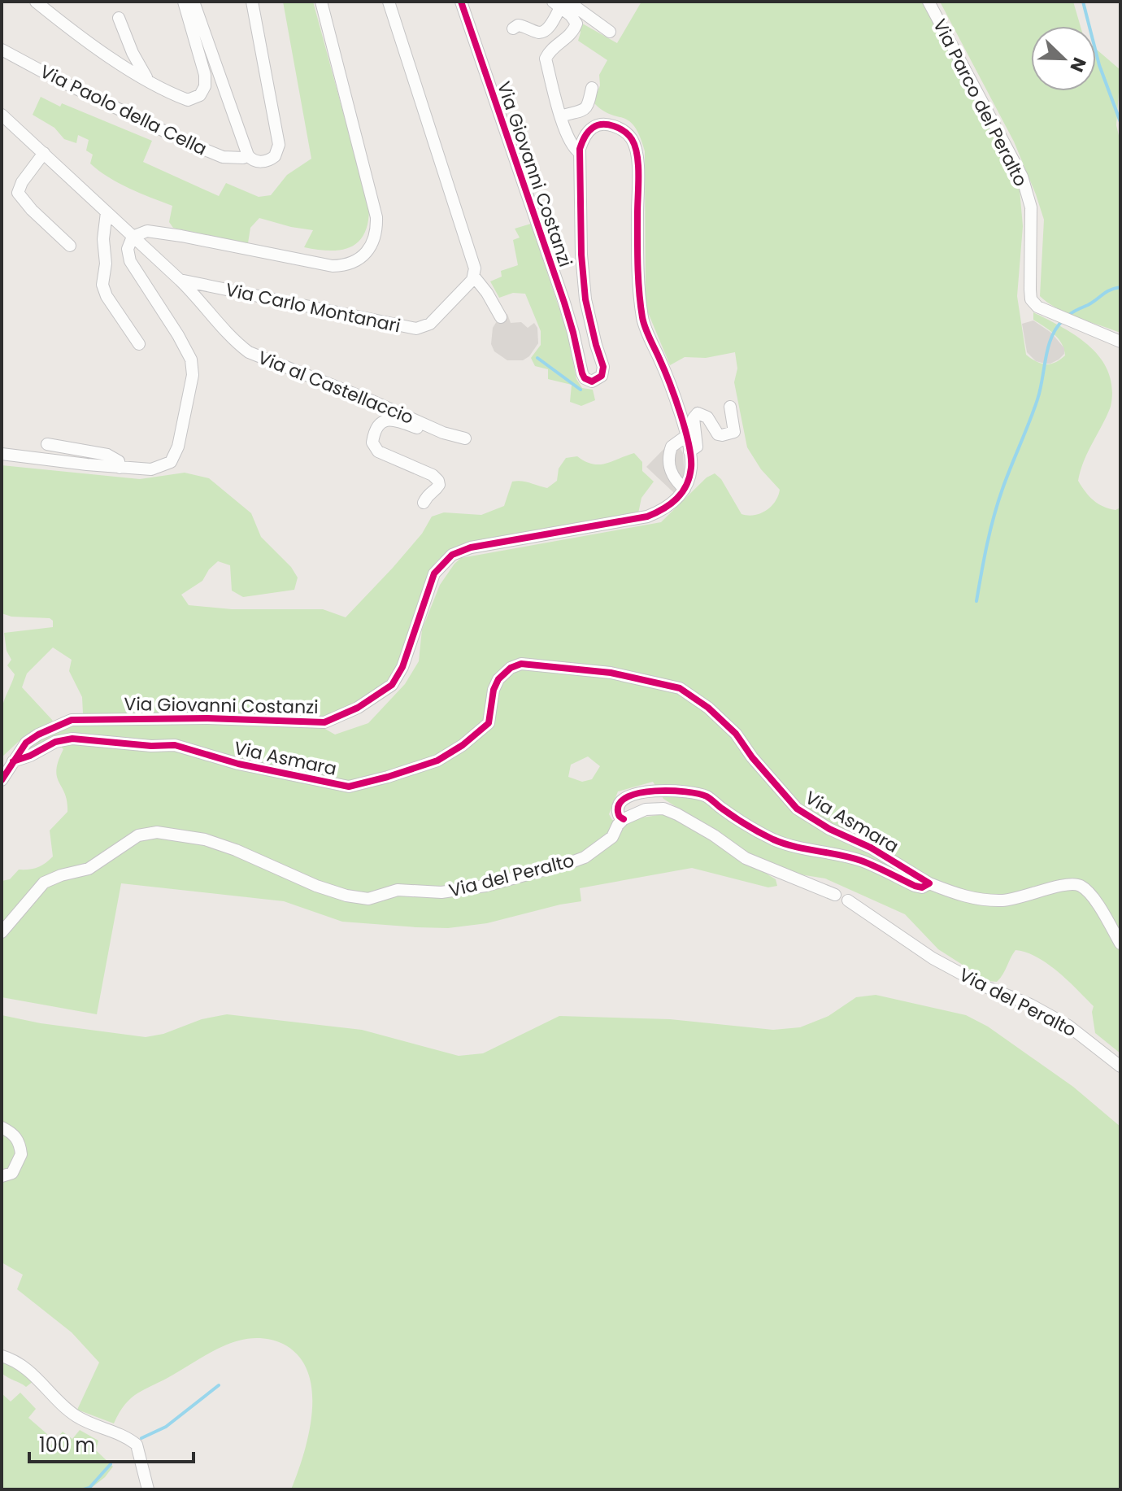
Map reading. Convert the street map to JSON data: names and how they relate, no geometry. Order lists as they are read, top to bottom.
{
  "streets": {
    "street": [
      "Via Parco del Peralto",
      "Via Paolo della Cella",
      "Via Giovanni Costanzi",
      "Via Carlo Montanari",
      "Via al Castellaccio",
      "Via Asmara",
      "Via del Peralto"
    ]
  },
  "crossings": [
    ["Via Giovanni Costanzi", "Via Asmara"],
    ["Via Carlo Montanari", "Via al Castellaccio"],
    ["Via Asmara", "Via del Peralto"]
  ],
  "scale_bar": "100 m",
  "north": "bottom right"
}
